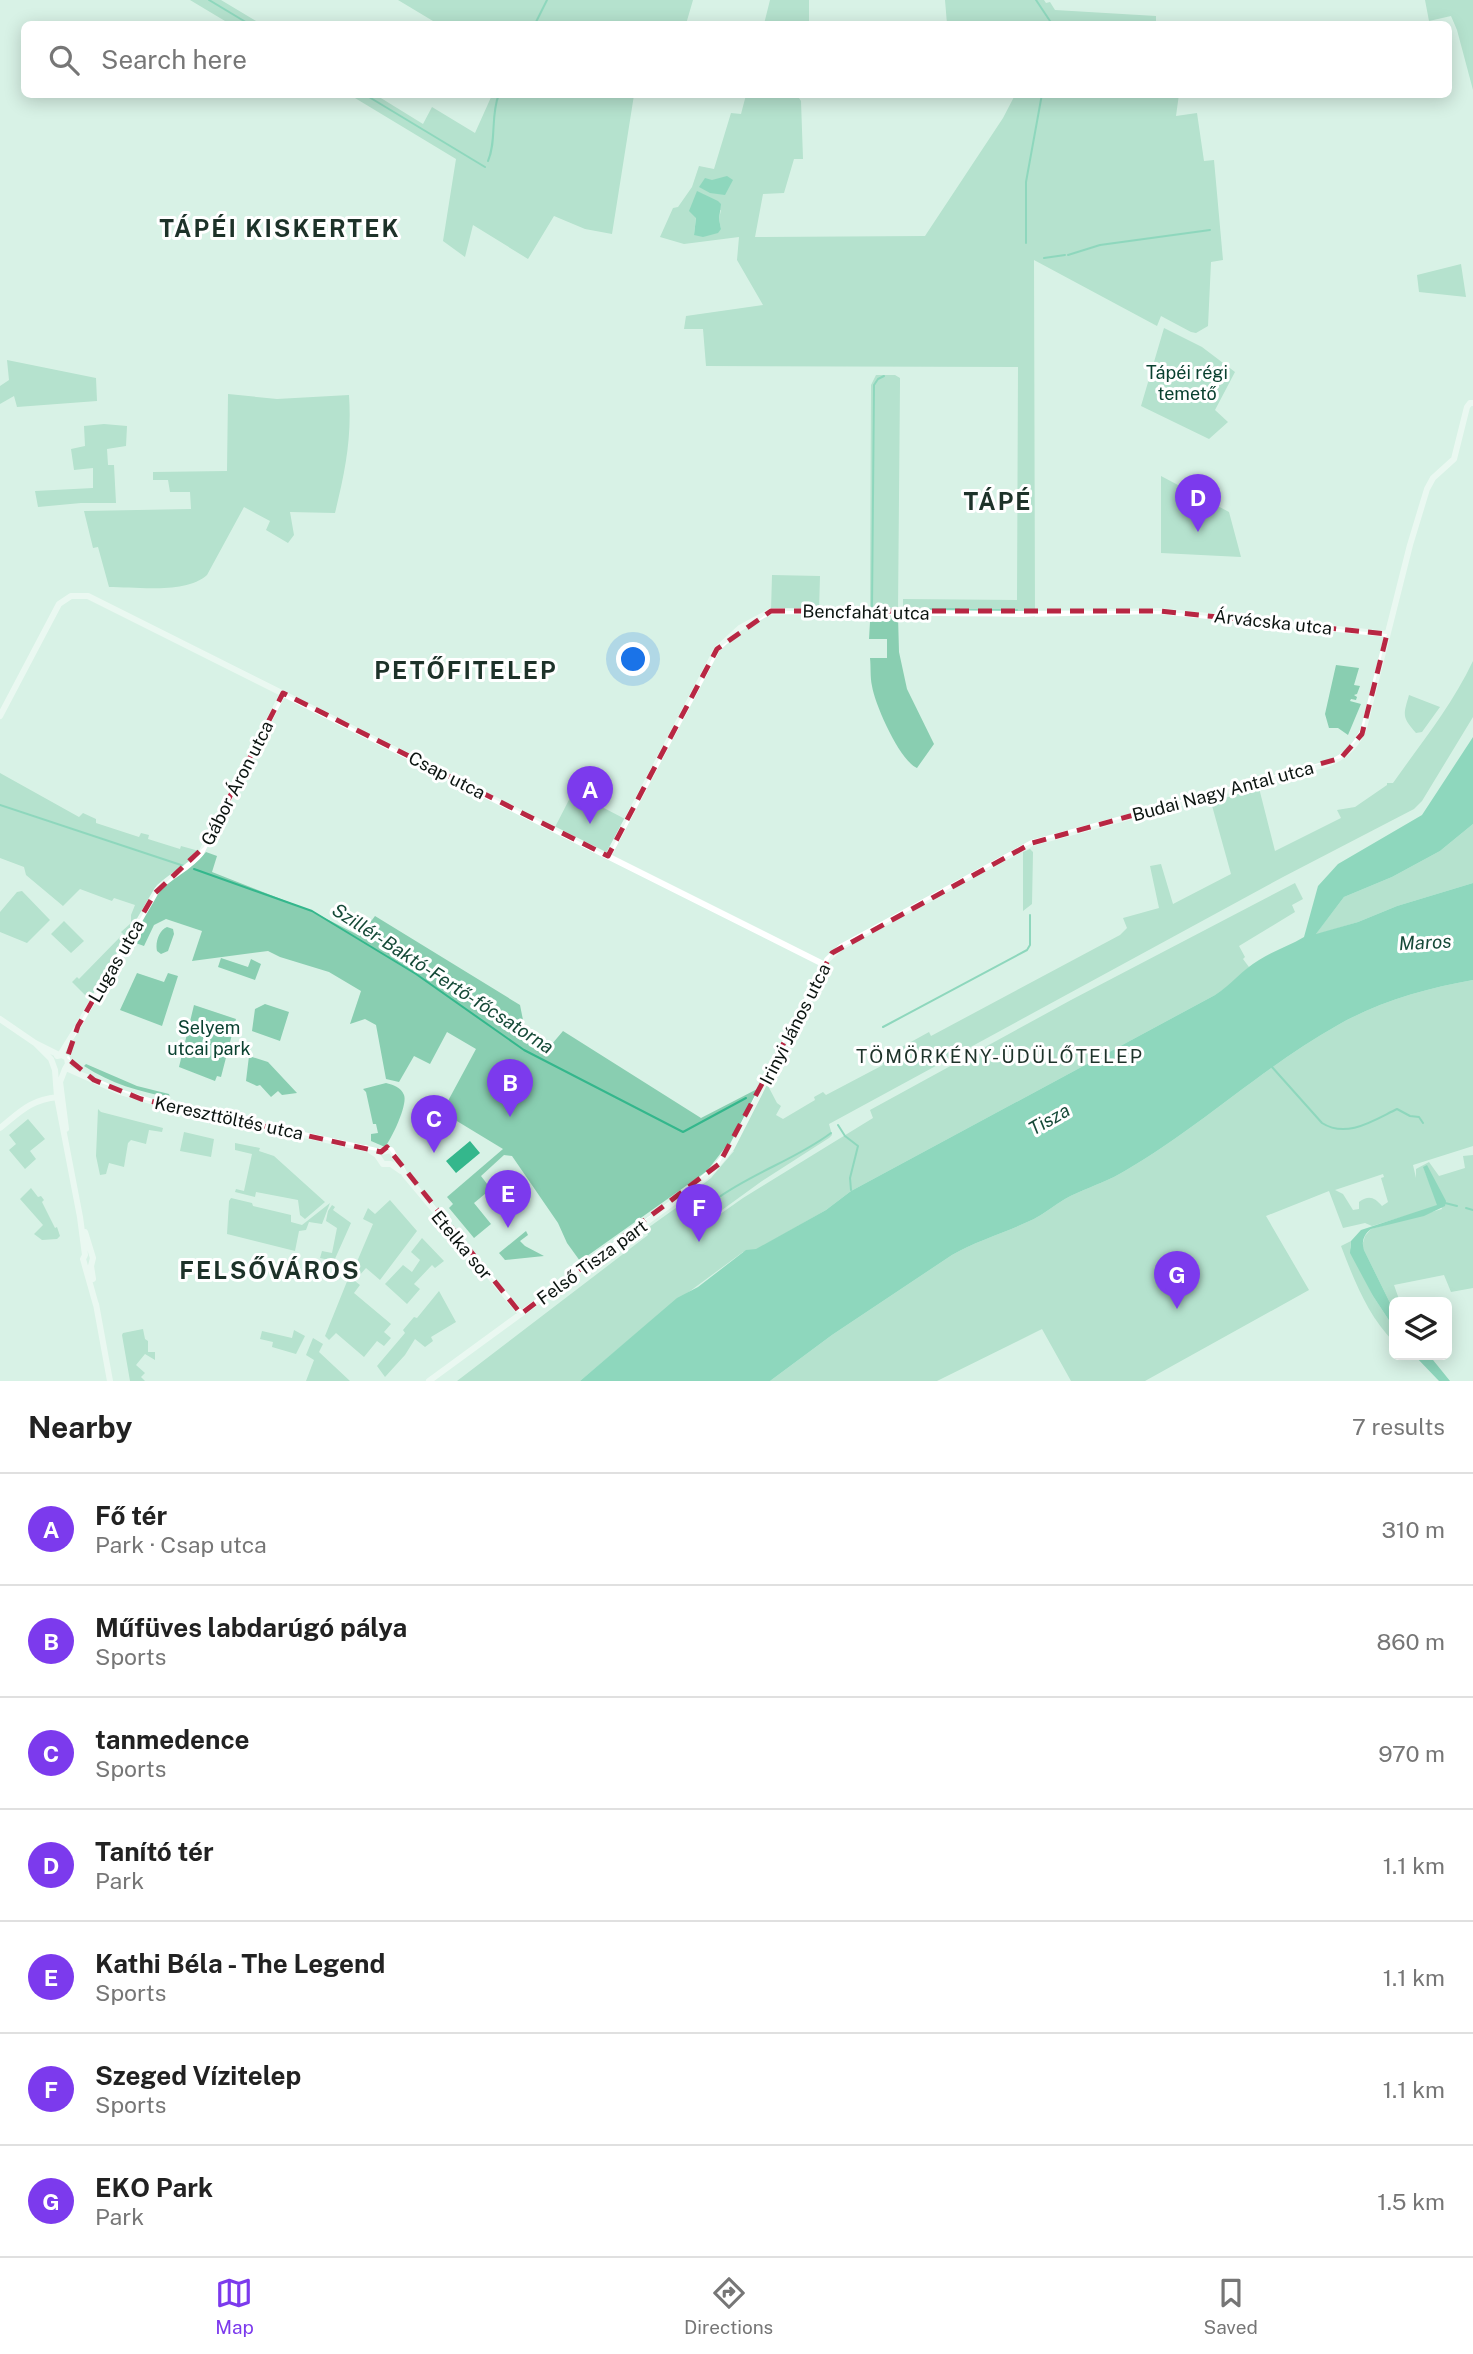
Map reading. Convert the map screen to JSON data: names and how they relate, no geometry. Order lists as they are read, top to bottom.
{
  "streets": {
    "street": [
      "Bencfahát utca",
      "Árvácska utca",
      "Csap utca",
      "Gábor Áron utca",
      "Budai Nagy Antal utca",
      "Lugas utca",
      "Irinyi János utca",
      "Kereszttöltés utca",
      "Etelka sor",
      "Felső Tisza part"
    ]
  },
  "crossings": [
    ["Bencfahát utca", "Árvácska utca"],
    ["Bencfahát utca", "Csap utca"],
    ["Árvácska utca", "Budai Nagy Antal utca"],
    ["Csap utca", "Gábor Áron utca"],
    ["Csap utca", "Irinyi János utca"],
    ["Gábor Áron utca", "Lugas utca"],
    ["Budai Nagy Antal utca", "Irinyi János utca"],
    ["Lugas utca", "Kereszttöltés utca"],
    ["Irinyi János utca", "Felső Tisza part"],
    ["Etelka sor", "Felső Tisza part"]
  ],
  "districts": [
    "TÁPÉI KISKERTEK",
    "TÁPÉ",
    "PETŐFITELEP",
    "TÖMÖRKÉNY-ÜDÜLŐTELEP",
    "FELSŐVÁROS"
  ],
  "water": ["Maros", "Szillér-Baktó-Fertő-főcsatorna", "Tisza"],
  "parks": ["Tápéi régi temető", "Selyem utcai park"],
  "page": {
    "search": "Search here",
    "pins": [
      "D",
      "A",
      "B",
      "C",
      "E",
      "F",
      "G"
    ],
    "heading": ["Nearby", "7 results"],
    "list": [
      {
        "mark": "A",
        "name": "Fő tér",
        "note": "Park · Csap utca",
        "value": "310 m"
      },
      {
        "mark": "B",
        "name": "Műfüves labdarúgó pálya",
        "note": "Sports",
        "value": "860 m"
      },
      {
        "mark": "C",
        "name": "tanmedence",
        "note": "Sports",
        "value": "970 m"
      },
      {
        "mark": "D",
        "name": "Tanító tér",
        "note": "Park",
        "value": "1.1 km"
      },
      {
        "mark": "E",
        "name": "Kathi Béla - The Legend",
        "note": "Sports",
        "value": "1.1 km"
      },
      {
        "mark": "F",
        "name": "Szeged Vízitelep",
        "note": "Sports",
        "value": "1.1 km"
      },
      {
        "mark": "G",
        "name": "EKO Park",
        "note": "Park",
        "value": "1.5 km"
      }
    ],
    "nav": ["Map", "Directions", "Saved"]
  }
}
